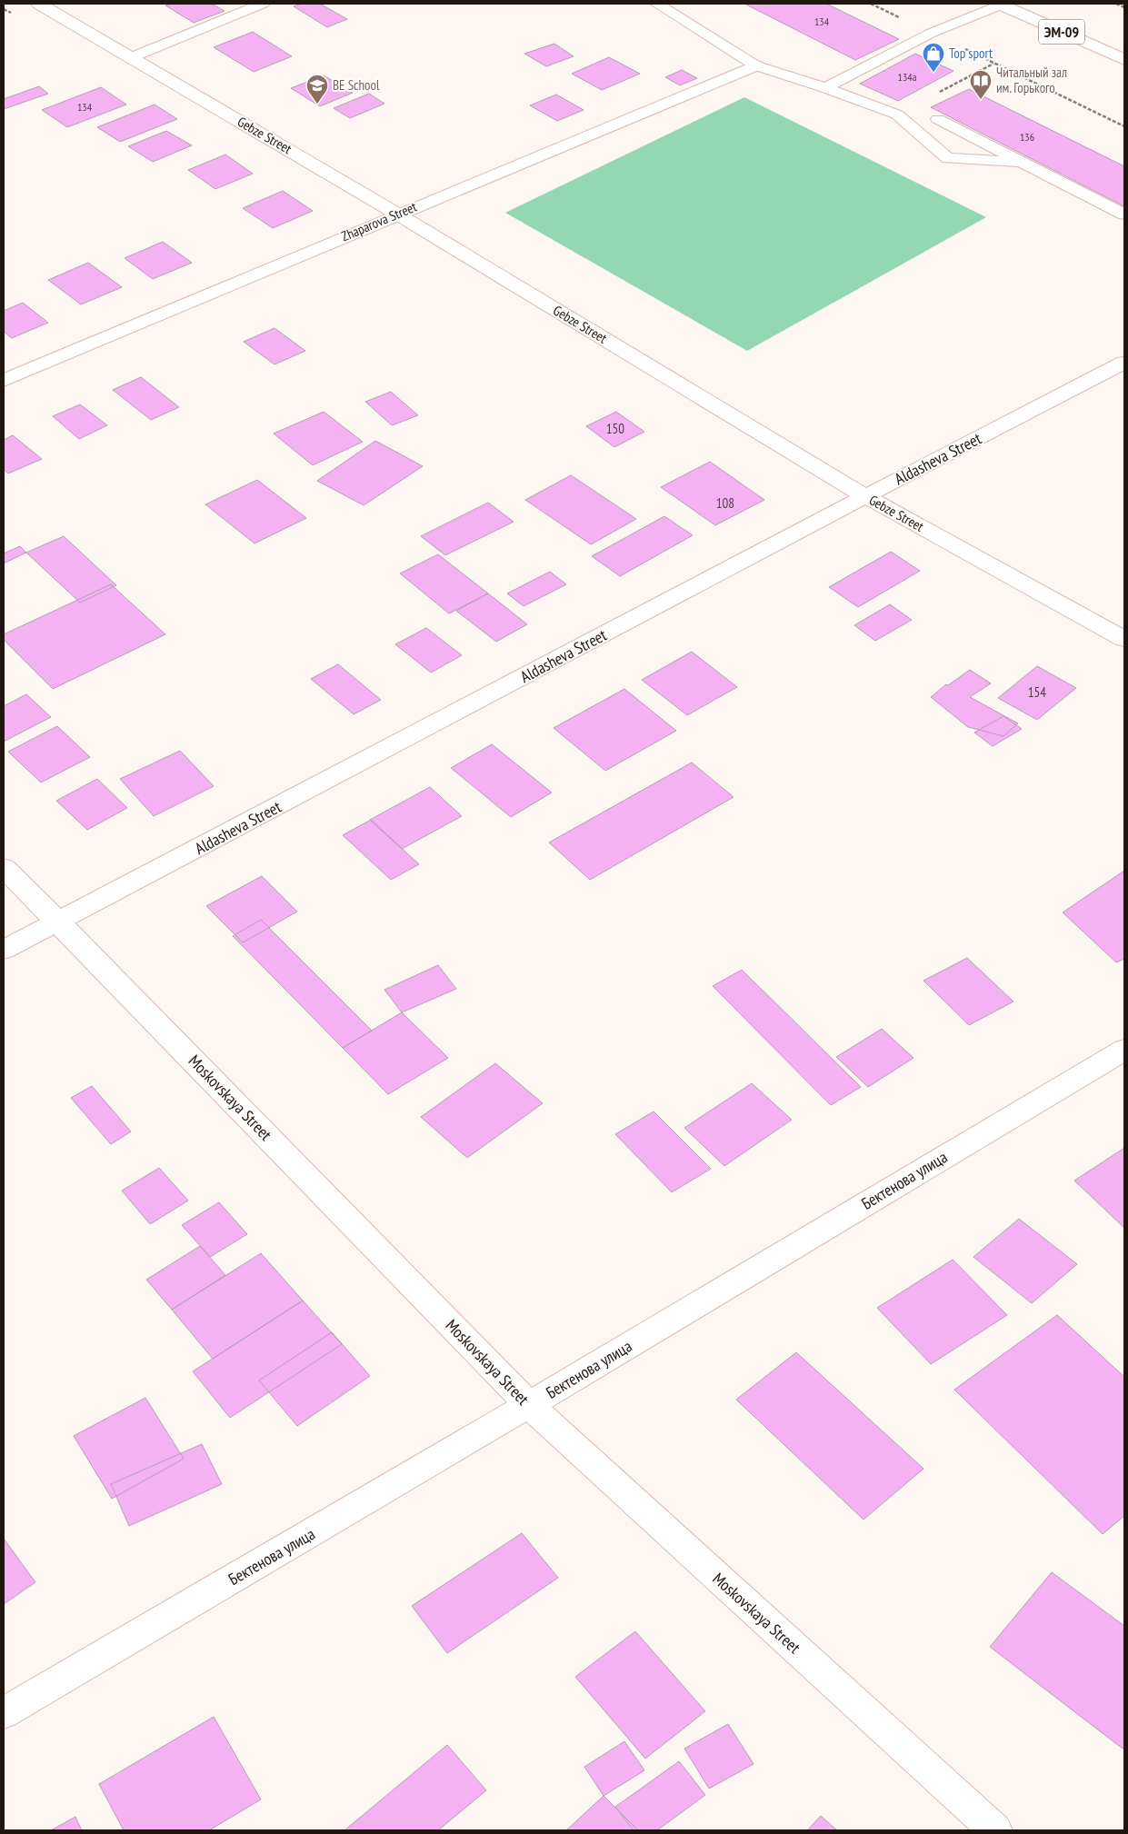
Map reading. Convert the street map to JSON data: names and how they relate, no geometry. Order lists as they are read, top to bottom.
{
  "streets": {
    "main road": [
      "ЭМ-09",
      "Gebze Street",
      "Zhaparova Street",
      "Aldasheva Street",
      "Moskovskaya Street",
      "Бектенова улица"
    ]
  },
  "crossings": [
    ["Gebze Street", "Zhaparova Street"],
    ["Gebze Street", "Aldasheva Street"],
    ["Aldasheva Street", "Moskovskaya Street"],
    ["Moskovskaya Street", "Бектенова улица"]
  ],
  "places": {
    "shop": ["Top sport"],
    "library": ["Читальный зал им. Горького"],
    "school or university": ["BE School"]
  },
  "house_numbers": [
    "134",
    "134а",
    "134",
    "136",
    "150",
    "108",
    "154"
  ]
}
